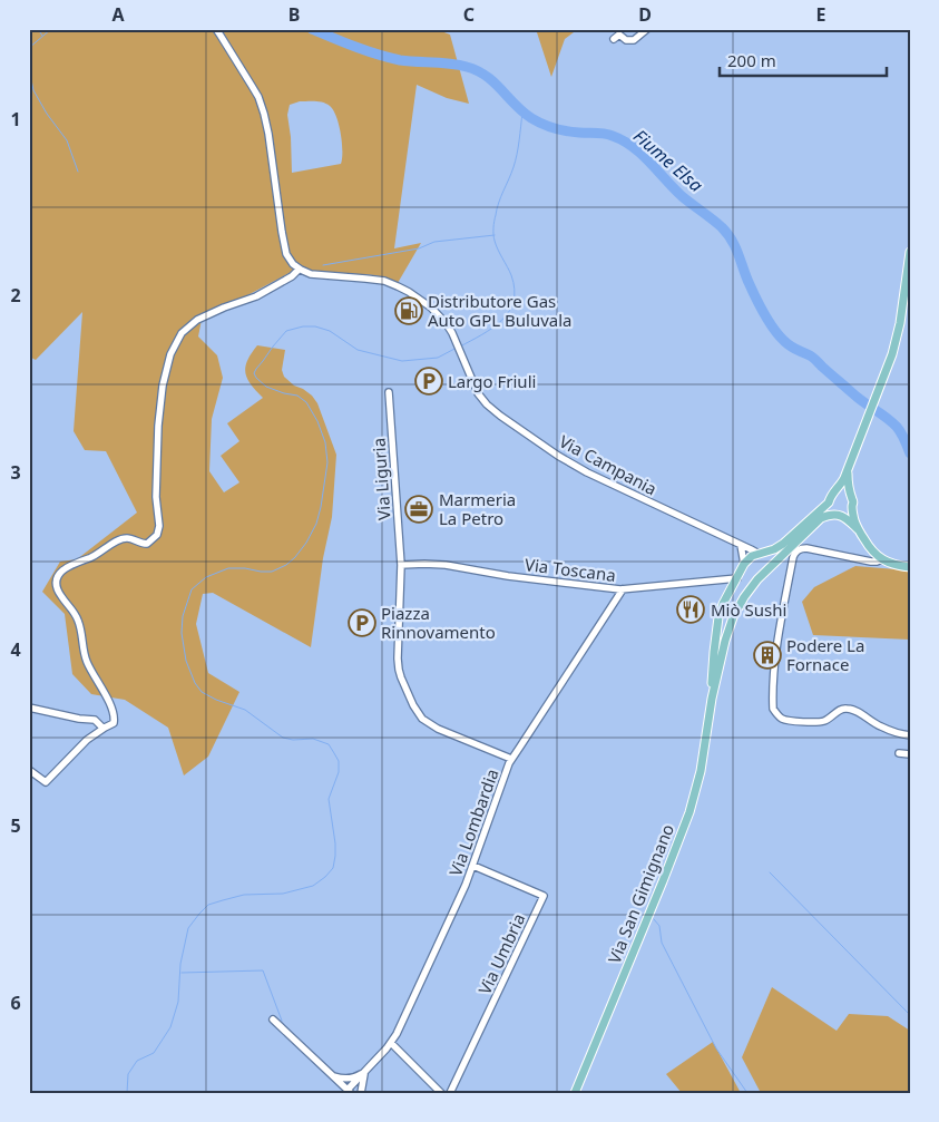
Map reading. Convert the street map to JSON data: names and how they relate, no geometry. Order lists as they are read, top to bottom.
{
  "streets": {
    "main road": ["Via San Gimignano"],
    "street": [
      "Via Campania",
      "Via Liguria",
      "Via Toscana",
      "Via Lombardia",
      "Via Umbria"
    ]
  },
  "crossings": [
    ["Via Liguria", "Via Toscana"],
    ["Via Toscana", "Via Lombardia"],
    ["Via Toscana", "Via San Gimignano"],
    ["Via Lombardia", "Via Umbria"]
  ],
  "water": ["Fiume Elsa"],
  "places": {
    "fuel station": ["Distributore Gas Auto GPL Buluvala"],
    "parking": ["Largo Friuli", "Piazza Rinnovamento"],
    "office": ["Marmeria La Petro"],
    "restaurant": ["Miò Sushi"],
    "building": ["Podere La Fornace"]
  },
  "scale_bar": "200 m",
  "grid": {
    "columns": [
      "A",
      "B",
      "C",
      "D",
      "E"
    ],
    "rows": [
      "1",
      "2",
      "3",
      "4",
      "5",
      "6"
    ]
  }
}
